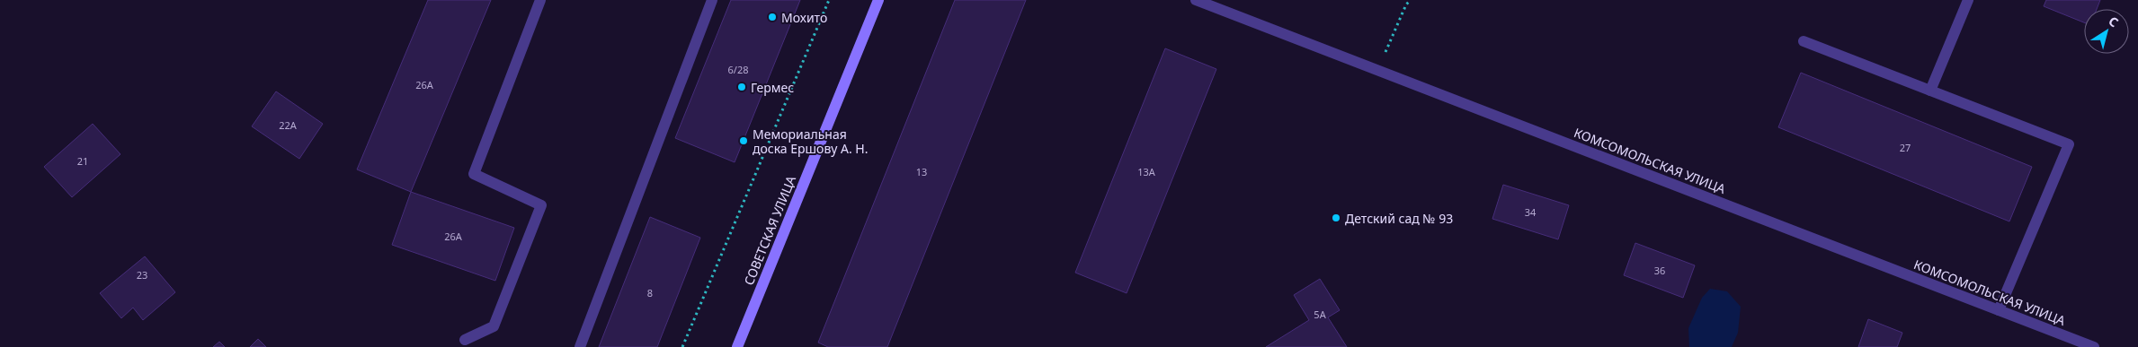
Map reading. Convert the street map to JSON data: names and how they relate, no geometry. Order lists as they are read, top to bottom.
{
  "streets": {
    "street": ["КОМСОМОЛЬСКАЯ УЛИЦА", "СОВЕТСКАЯ УЛИЦА"]
  },
  "places": [
    "Мохито",
    "Гермес",
    "Мемориальная доска Ершову А. Н.",
    "Детский сад № 93"
  ],
  "house_numbers": [
    "6/28",
    "26А",
    "22А",
    "27",
    "21",
    "13",
    "13А",
    "34",
    "26А",
    "36",
    "23",
    "8",
    "5А"
  ],
  "north": "top right"
}
